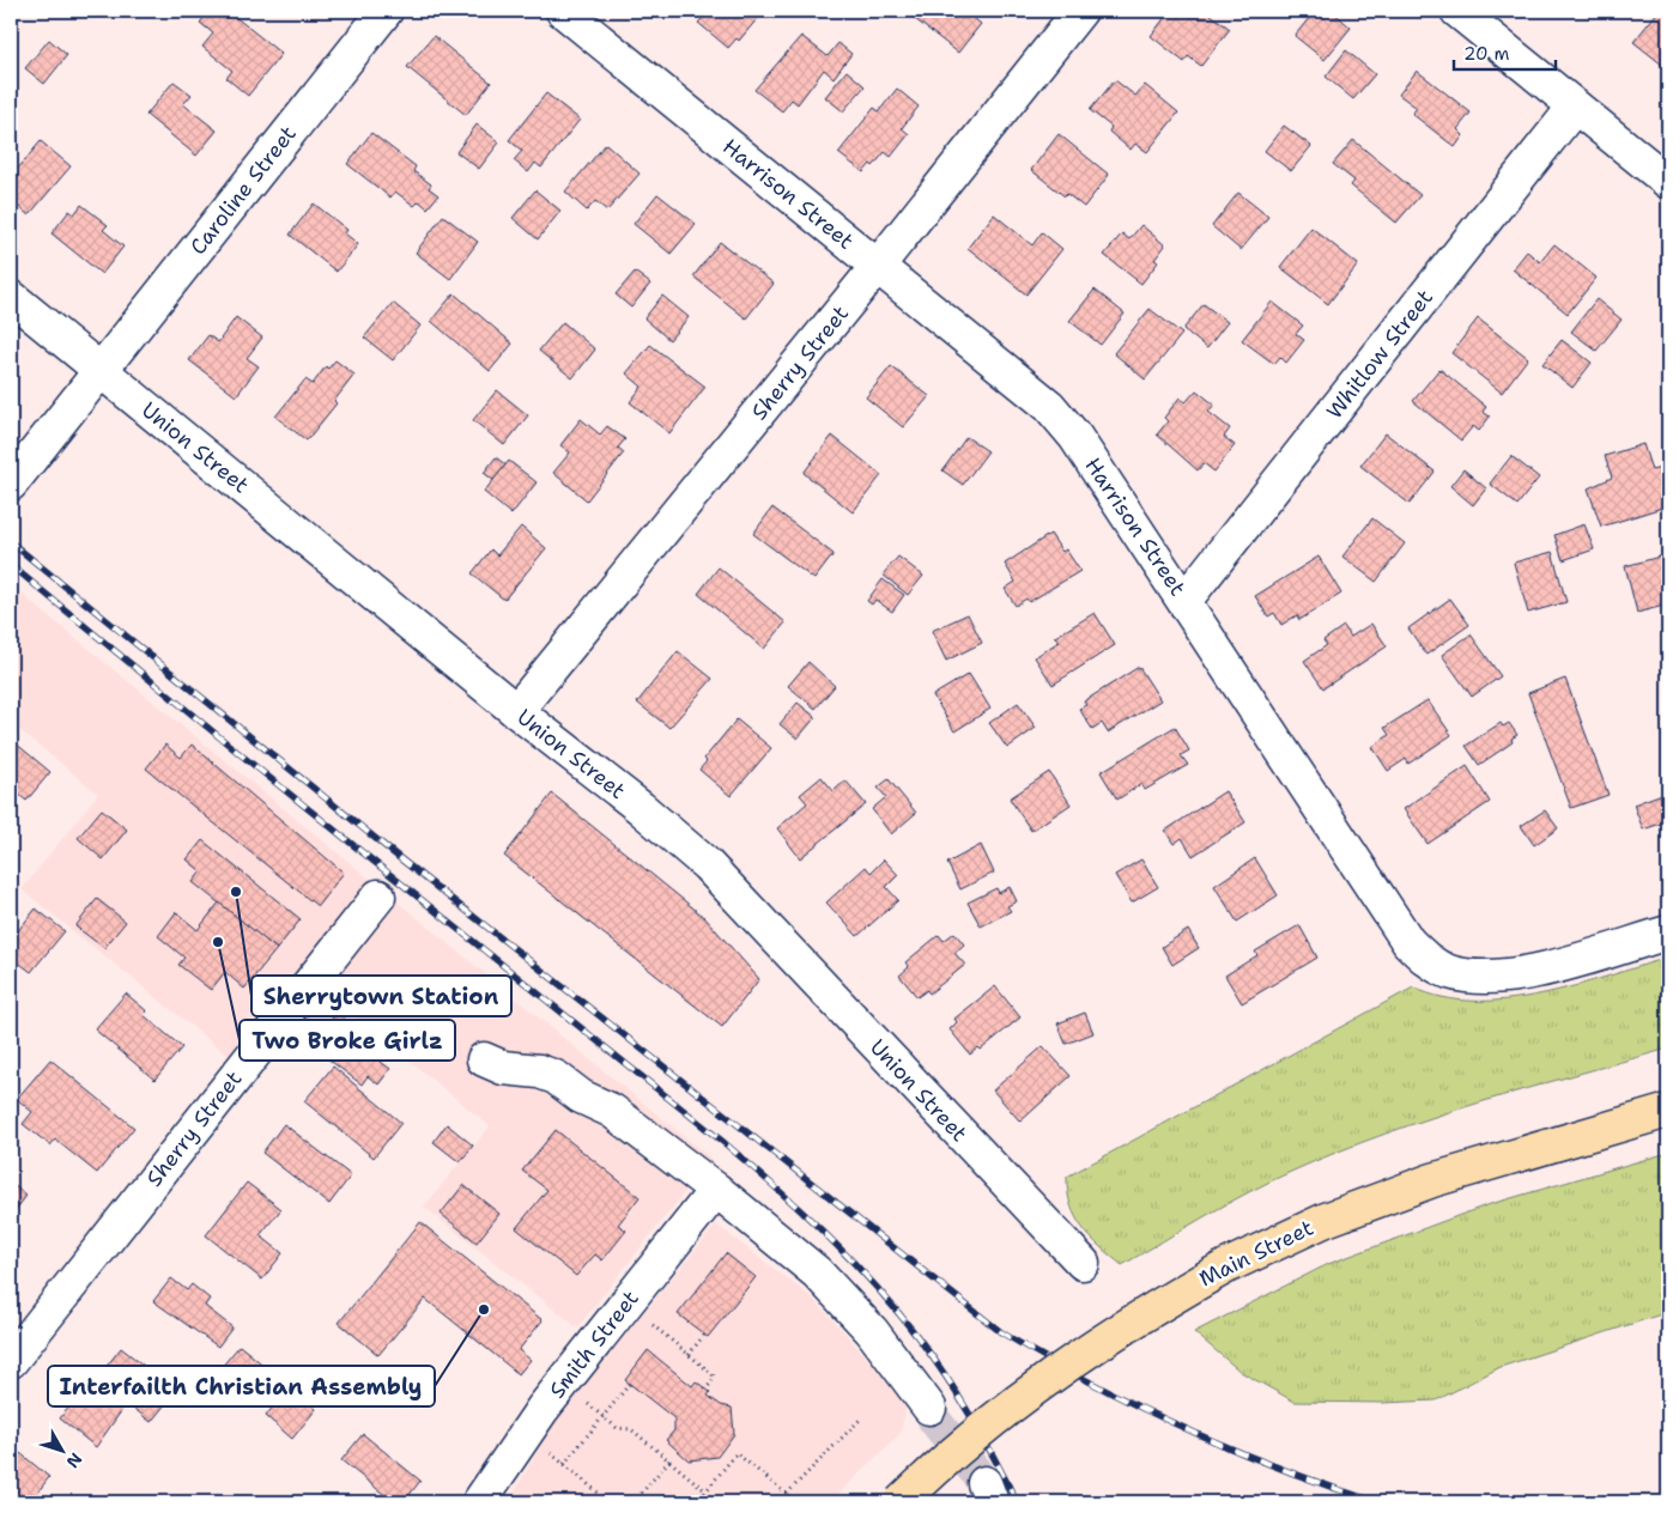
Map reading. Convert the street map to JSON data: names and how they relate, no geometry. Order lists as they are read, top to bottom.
{
  "streets": {
    "main road": ["Main Street"],
    "street": [
      "Caroline Street",
      "Harrison Street",
      "Whitlow Street",
      "Sherry Street",
      "Union Street",
      "Smith Street"
    ]
  },
  "crossings": [
    ["Caroline Street", "Union Street"],
    ["Harrison Street", "Whitlow Street"],
    ["Harrison Street", "Sherry Street"],
    ["Sherry Street", "Union Street"]
  ],
  "places": ["Sherrytown Station", "Two Broke Girlz", "Interfailth Christian Assembly"],
  "scale_bar": "20 m",
  "north": "bottom right"
}
